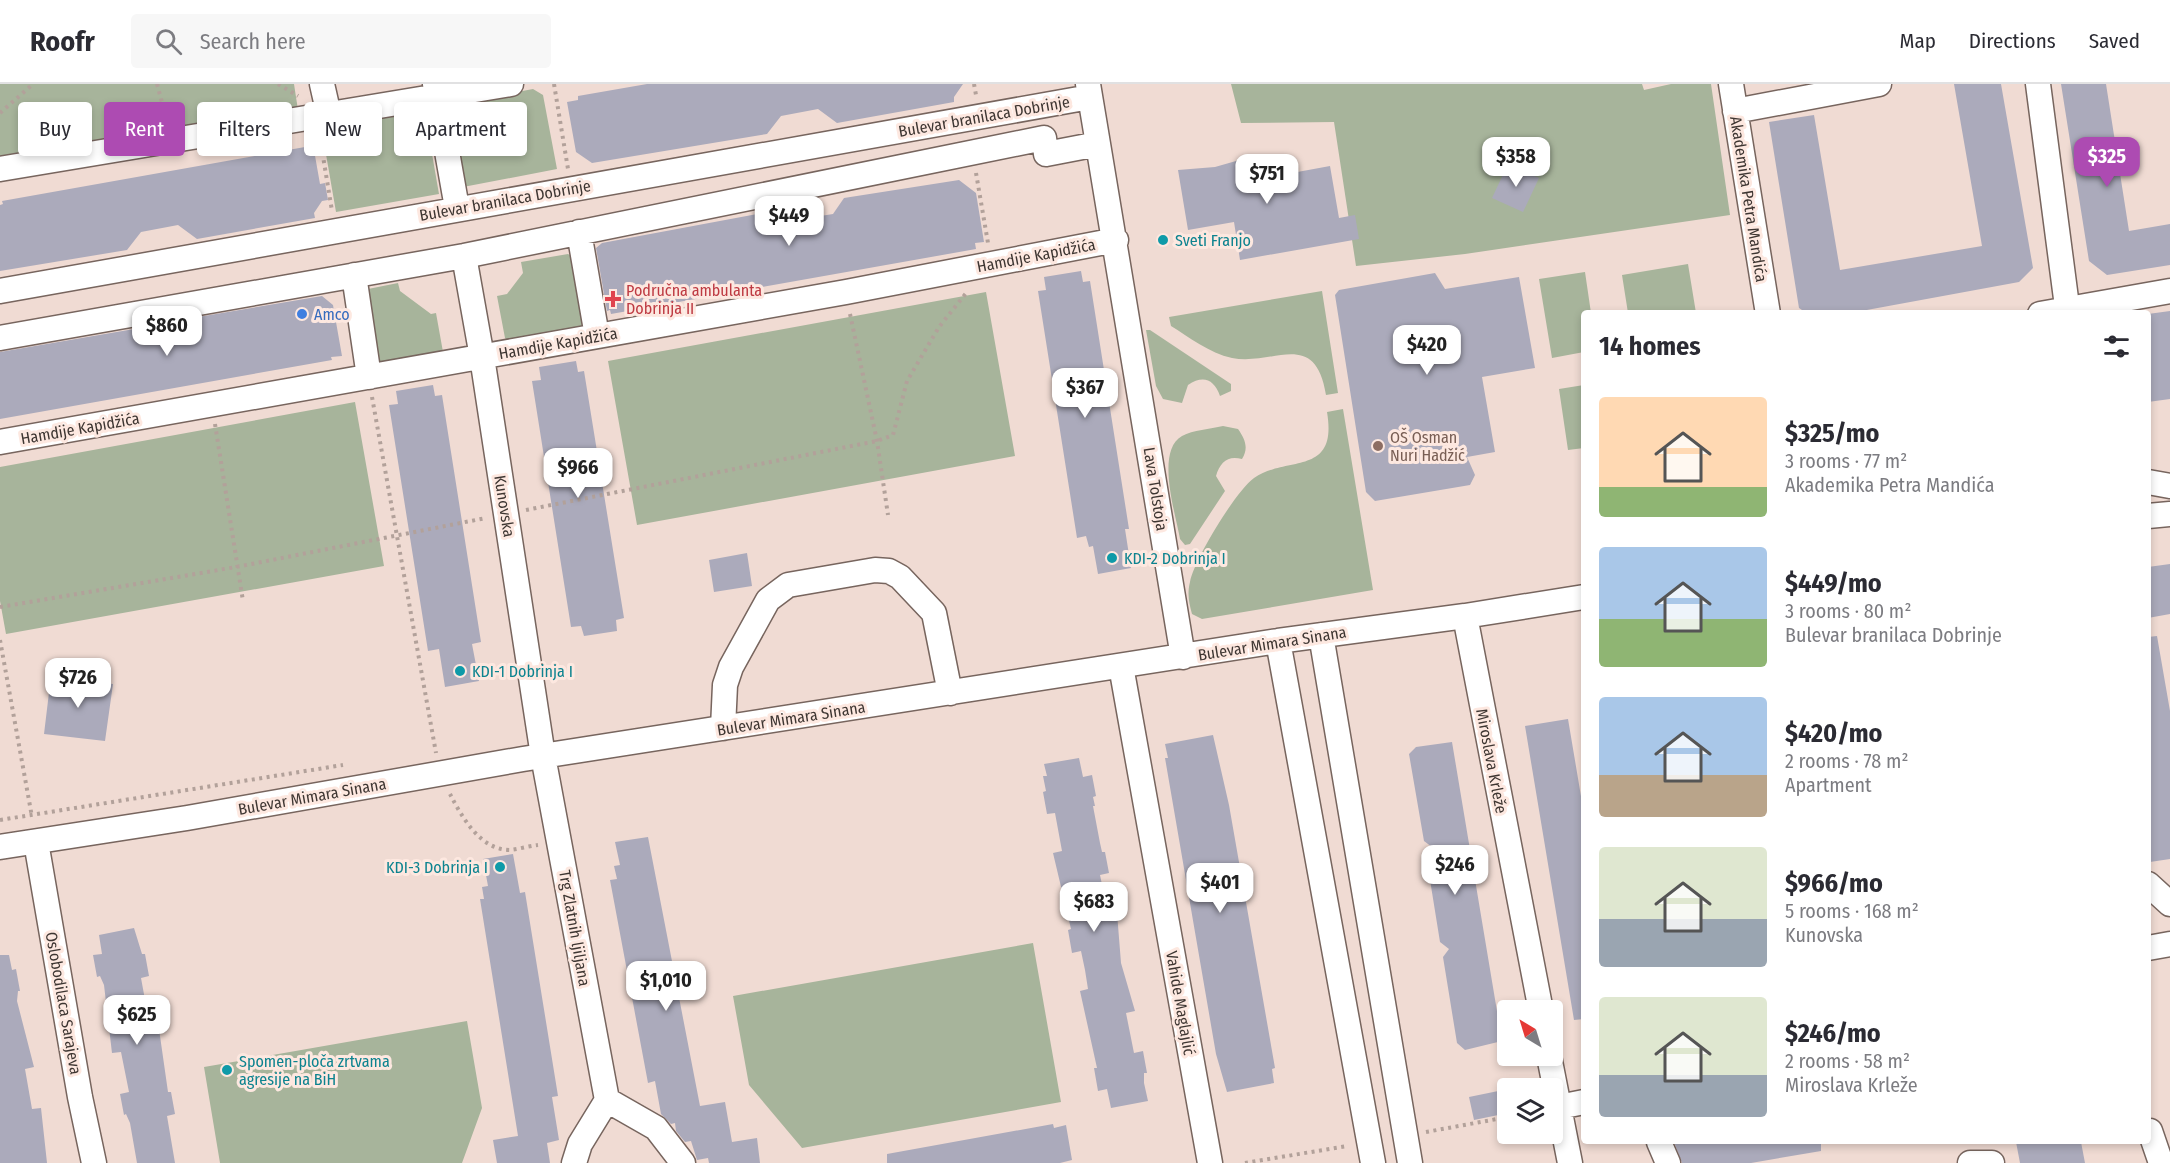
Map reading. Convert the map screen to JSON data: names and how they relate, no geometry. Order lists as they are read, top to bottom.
{
  "streets": {
    "street": [
      "Bulevar branilaca Dobrinje",
      "Akademika Petra Mandića",
      "Hamdije Kapidžića",
      "Lava Tolstoja",
      "Kunovska",
      "Bulevar Mimara Sinana",
      "Miroslava Krleže",
      "Trg Zlatnih ljiljana",
      "Oslobodilaca Sarajeva",
      "Vahide Maglajlić"
    ]
  },
  "crossings": [
    ["Bulevar branilaca Dobrinje", "Lava Tolstoja"],
    ["Bulevar branilaca Dobrinje", "Kunovska"],
    ["Hamdije Kapidžića", "Lava Tolstoja"],
    ["Hamdije Kapidžića", "Kunovska"],
    ["Lava Tolstoja", "Bulevar Mimara Sinana"],
    ["Kunovska", "Bulevar Mimara Sinana"],
    ["Kunovska", "Trg Zlatnih ljiljana"],
    ["Bulevar Mimara Sinana", "Miroslava Krleže"],
    ["Bulevar Mimara Sinana", "Trg Zlatnih ljiljana"],
    ["Bulevar Mimara Sinana", "Oslobodilaca Sarajeva"],
    ["Bulevar Mimara Sinana", "Vahide Maglajlić"]
  ],
  "places": {
    "other": [
      "Sveti Franjo",
      "Amco",
      "OŠ Osman Nuri Hadžić",
      "KDI-2 Dobrinja I",
      "KDI-1 Dobrinja I",
      "KDI-3 Dobrinja I",
      "Spomen-ploča zrtvama agresije na BiH"
    ],
    "health": ["Područna ambulanta Dobrinja II"]
  },
  "north": "top left",
  "page": {
    "header": "Roofr",
    "search": "Search here",
    "nav": ["Map", "Directions", "Saved"],
    "chip": [
      "Buy",
      "Rent",
      "Filters",
      "New",
      "Apartment"
    ],
    "price": [
      "$358",
      "$325",
      "$751",
      "$449",
      "$860",
      "$420",
      "$367",
      "$966",
      "$726",
      "$246",
      "$401",
      "$683",
      "$1,010",
      "$625"
    ],
    "heading": "14 homes",
    "list": [
      {
        "name": "$325/mo",
        "note": "3 rooms · 77 m² · Akademika Petra Mandića"
      },
      {
        "name": "$449/mo",
        "note": "3 rooms · 80 m² · Bulevar branilaca Dobrinje"
      },
      {
        "name": "$420/mo",
        "note": "2 rooms · 78 m² · Apartment"
      },
      {
        "name": "$966/mo",
        "note": "5 rooms · 168 m² · Kunovska"
      },
      {
        "name": "$246/mo",
        "note": "2 rooms · 58 m² · Miroslava Krleže"
      }
    ]
  }
}
